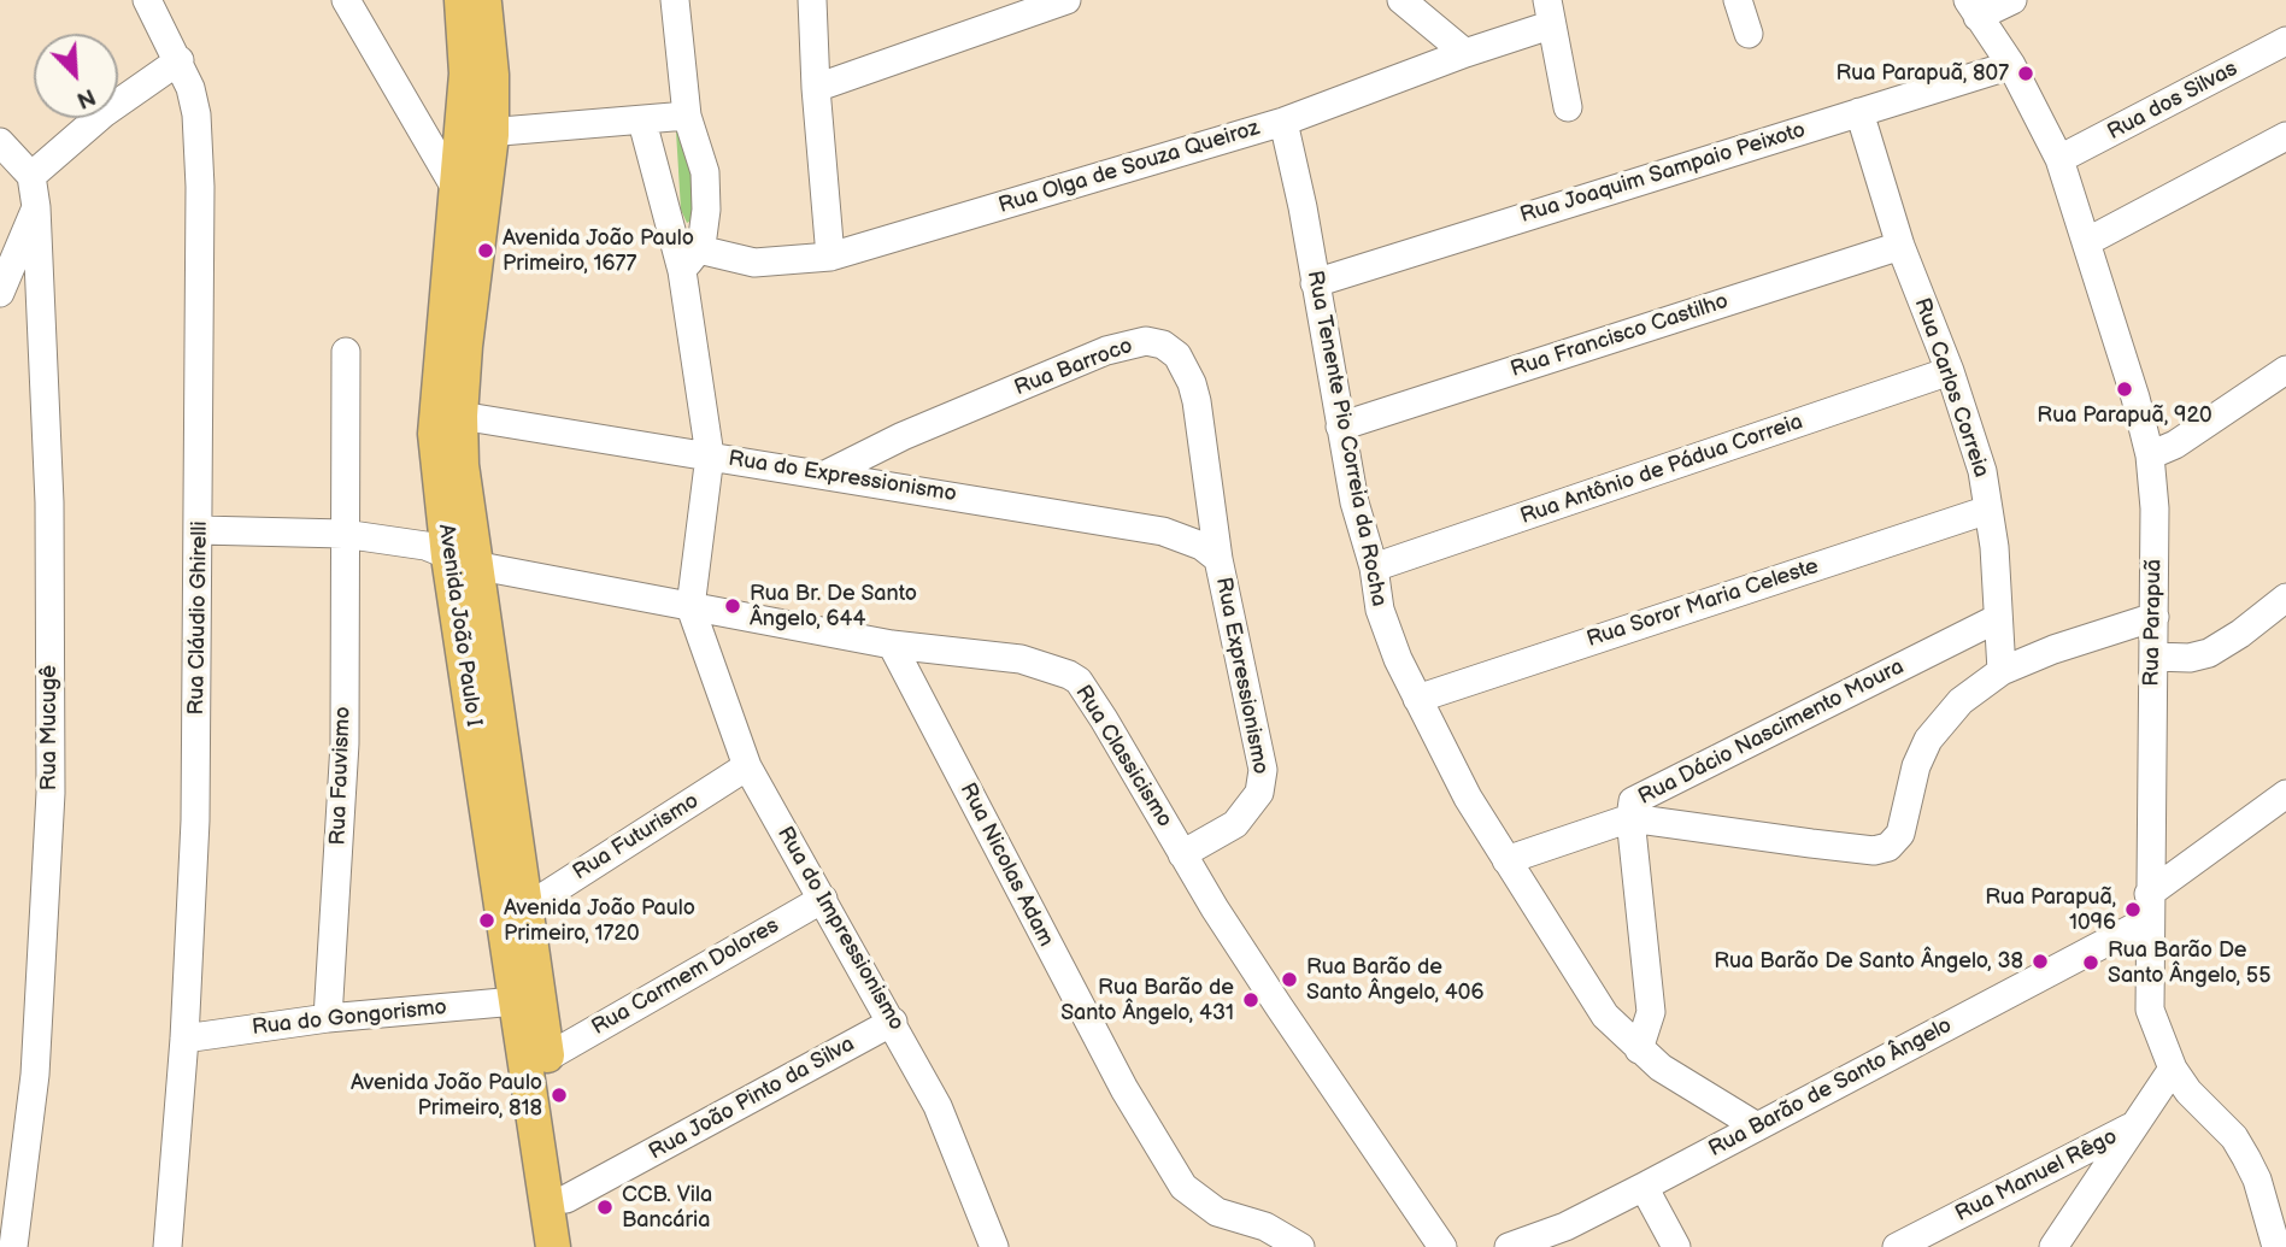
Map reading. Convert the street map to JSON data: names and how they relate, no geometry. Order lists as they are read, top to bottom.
{
  "streets": {
    "main road": ["Avenida João Paulo I"],
    "street": [
      "Rua dos Silvas",
      "Rua Olga de Souza Queiroz",
      "Rua Joaquim Sampaio Peixoto",
      "Rua Francisco Castilho",
      "Rua Barroco",
      "Rua Carlos Correia",
      "Rua Tenente Pio Correia da Rocha",
      "Rua Antônio de Pádua Correia",
      "Rua do Expressionismo",
      "Rua Soror Maria Celeste",
      "Rua Cláudio Ghirelli",
      "Rua Parapuã",
      "Rua Expressionismo",
      "Rua Mucugê",
      "Rua Dácio Nascimento Moura",
      "Rua Classicismo",
      "Rua Fauvismo",
      "Rua Futurismo",
      "Rua Nicolas Adam",
      "Rua do Impressionismo",
      "Rua Carmem Dolores",
      "Rua do Gongorismo",
      "Rua Barão de Santo Ângelo",
      "Rua João Pinto da Silva",
      "Rua Manuel Rêgo"
    ]
  },
  "crossings": [
    ["Rua dos Silvas", "Rua Parapuã"],
    ["Rua Olga de Souza Queiroz", "Rua Tenente Pio Correia da Rocha"],
    ["Rua Joaquim Sampaio Peixoto", "Rua Carlos Correia"],
    ["Rua Joaquim Sampaio Peixoto", "Rua Tenente Pio Correia da Rocha"],
    ["Rua Joaquim Sampaio Peixoto", "Rua Parapuã"],
    ["Rua Francisco Castilho", "Rua Carlos Correia"],
    ["Rua Francisco Castilho", "Rua Tenente Pio Correia da Rocha"],
    ["Rua Barroco", "Rua do Expressionismo"],
    ["Rua Barroco", "Rua Expressionismo"],
    ["Rua Carlos Correia", "Rua Antônio de Pádua Correia"],
    ["Rua Carlos Correia", "Rua Soror Maria Celeste"],
    ["Rua Carlos Correia", "Rua Dácio Nascimento Moura"],
    ["Rua Tenente Pio Correia da Rocha", "Rua Antônio de Pádua Correia"],
    ["Rua Tenente Pio Correia da Rocha", "Rua Soror Maria Celeste"],
    ["Rua Tenente Pio Correia da Rocha", "Rua Dácio Nascimento Moura"],
    ["Rua Tenente Pio Correia da Rocha", "Rua Barão de Santo Ângelo"],
    ["Rua do Expressionismo", "Avenida João Paulo I"],
    ["Rua do Expressionismo", "Rua Expressionismo"],
    ["Rua Cláudio Ghirelli", "Rua Classicismo"],
    ["Rua Cláudio Ghirelli", "Rua do Gongorismo"],
    ["Rua Parapuã", "Rua Barão de Santo Ângelo"],
    ["Avenida João Paulo I", "Rua Classicismo"],
    ["Avenida João Paulo I", "Rua Futurismo"],
    ["Avenida João Paulo I", "Rua Carmem Dolores"],
    ["Avenida João Paulo I", "Rua do Gongorismo"],
    ["Avenida João Paulo I", "Rua João Pinto da Silva"],
    ["Rua Expressionismo", "Rua Classicismo"],
    ["Rua Classicismo", "Rua Fauvismo"],
    ["Rua Classicismo", "Rua Nicolas Adam"],
    ["Rua Classicismo", "Rua do Impressionismo"],
    ["Rua Fauvismo", "Rua do Gongorismo"],
    ["Rua Futurismo", "Rua do Impressionismo"],
    ["Rua do Impressionismo", "Rua Carmem Dolores"],
    ["Rua do Impressionismo", "Rua João Pinto da Silva"]
  ],
  "places": [
    "Rua Parapuã, 807",
    "Avenida João Paulo Primeiro, 1677",
    "Rua Parapuã, 920",
    "Rua Br. De Santo Ângelo, 644",
    "Rua Parapuã, 1096",
    "Avenida João Paulo Primeiro, 1720",
    "Rua Barão De Santo Ângelo, 38",
    "Rua Barão De Santo Ângelo, 55",
    "Rua Barão de Santo Ângelo, 406",
    "Rua Barão de Santo Ângelo, 431",
    "Avenida João Paulo Primeiro, 818",
    "CCB. Vila Bancária"
  ],
  "north": "bottom right"
}
